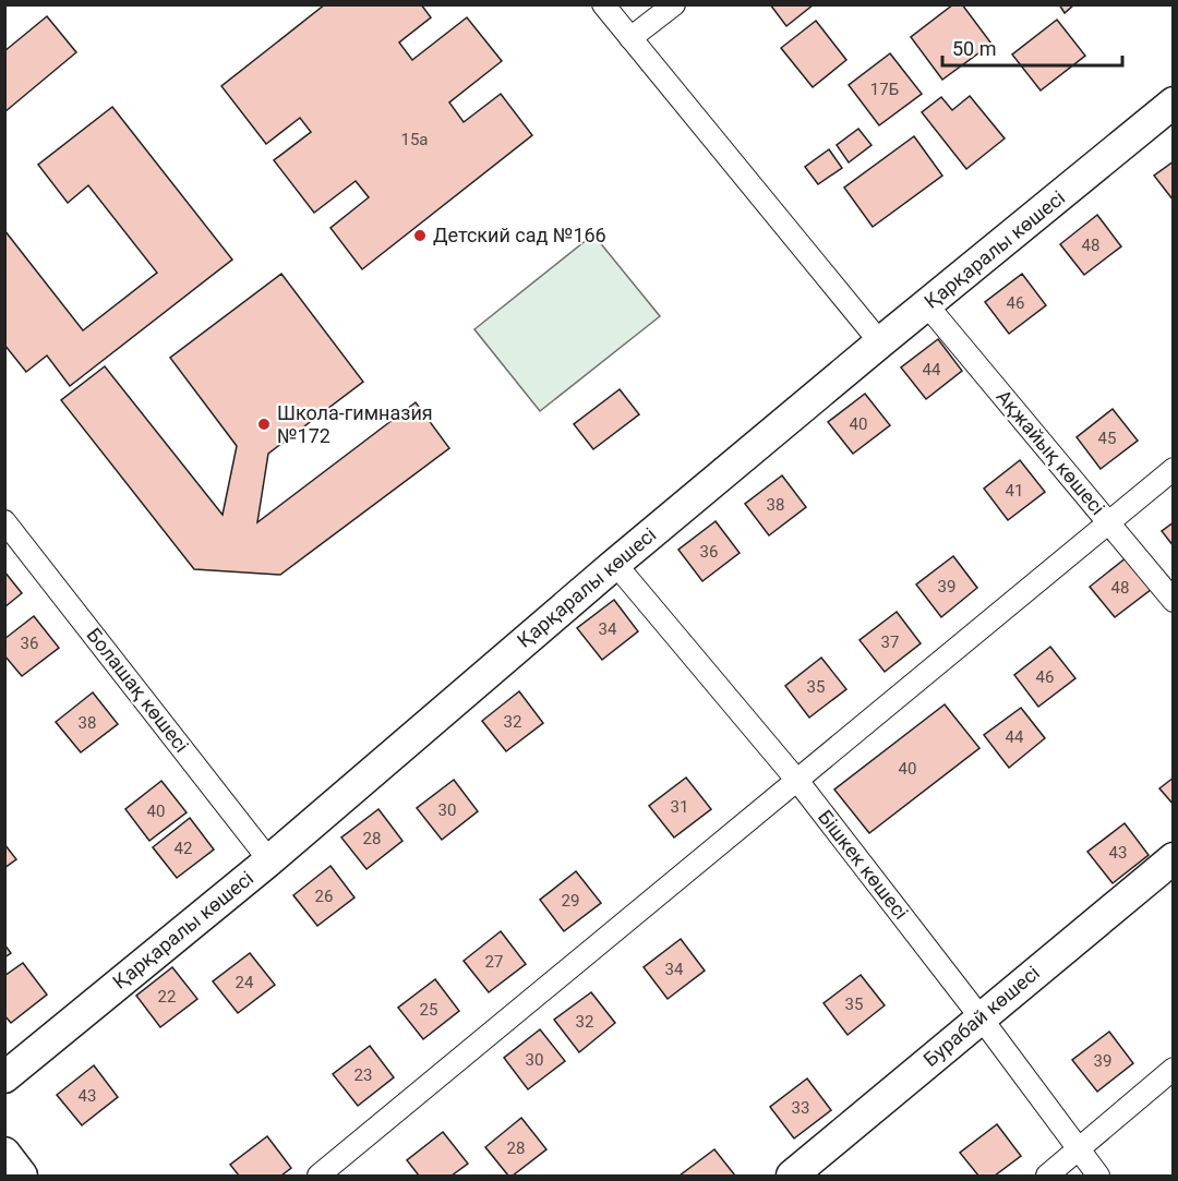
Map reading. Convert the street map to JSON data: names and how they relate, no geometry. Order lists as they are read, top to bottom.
{
  "streets": {
    "street": [
      "Қарқаралы көшесі",
      "Ақжайық көшесі",
      "Болашақ көшесі",
      "Бішкек көшесі",
      "Бурабай көшесі"
    ]
  },
  "crossings": [
    ["Қарқаралы көшесі", "Ақжайық көшесі"],
    ["Қарқаралы көшесі", "Болашақ көшесі"],
    ["Қарқаралы көшесі", "Бішкек көшесі"],
    ["Бішкек көшесі", "Бурабай көшесі"]
  ],
  "places": ["Детский сад №166", "Школа-гимназия №172"],
  "house_numbers": [
    "17Б",
    "15а",
    "48",
    "46",
    "44",
    "40",
    "45",
    "41",
    "38",
    "36",
    "39",
    "48",
    "34",
    "37",
    "36",
    "46",
    "35",
    "32",
    "38",
    "44",
    "40",
    "31",
    "30",
    "40",
    "28",
    "42",
    "43",
    "26",
    "29",
    "27",
    "34",
    "24",
    "22",
    "35",
    "25",
    "32",
    "30",
    "39",
    "23",
    "43",
    "33",
    "28"
  ],
  "scale_bar": "50 m"
}
